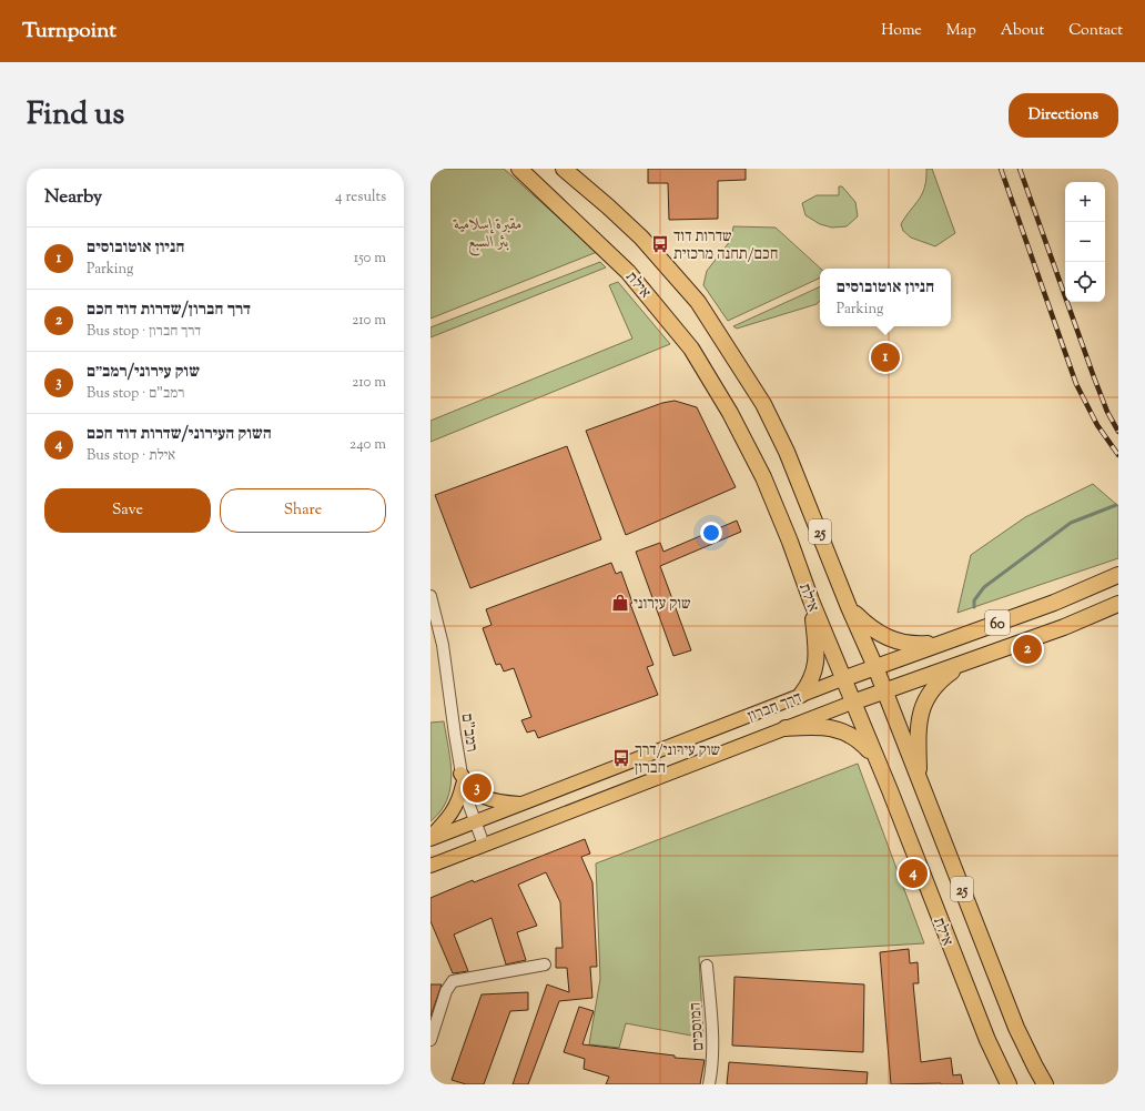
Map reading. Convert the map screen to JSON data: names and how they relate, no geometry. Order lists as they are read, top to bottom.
{
  "streets": {
    "highway": [
      "אילת",
      "25",
      "60",
      "דרך חברון"
    ],
    "street": ["רמב\"ם", "המוסכים"]
  },
  "crossings": [
    ["אילת", "דרך חברון"],
    ["דרך חברון", "רמב\"ם"]
  ],
  "parks": ["مقبرة إسلامية بئر السبع"],
  "places": {
    "bus stop": ["שדרות דוד חכם/תחנה מרכזית", "שוק עירוני/דרך חברון"],
    "shop": ["שוק עירוני"]
  },
  "page": {
    "header": "Turnpoint",
    "nav": [
      "Home",
      "Map",
      "About",
      "Contact"
    ],
    "title": "Find us",
    "buttons": [
      "Directions",
      ["Save", "Share"]
    ],
    "heading": ["Nearby", "4 results"],
    "map_buttons": ["+", "−"],
    "list": [
      {
        "mark": "1",
        "name": "חניון אוטובוסים",
        "note": "Parking",
        "value": "150 m"
      },
      {
        "mark": "2",
        "name": "דרך חברון/שדרות דוד חכם",
        "note": "Bus stop · דרך חברון",
        "value": "210 m"
      },
      {
        "mark": "3",
        "name": "שוק עירוני/רמב״ם",
        "note": "Bus stop · רמב\"ם",
        "value": "210 m"
      },
      {
        "mark": "4",
        "name": "השוק העירוני/שדרות דוד חכם",
        "note": "Bus stop · אילת",
        "value": "240 m"
      }
    ],
    "popup": ["חניון אוטובוסים", "Parking"],
    "pins": [
      "1",
      "2",
      "3",
      "4"
    ]
  }
}
